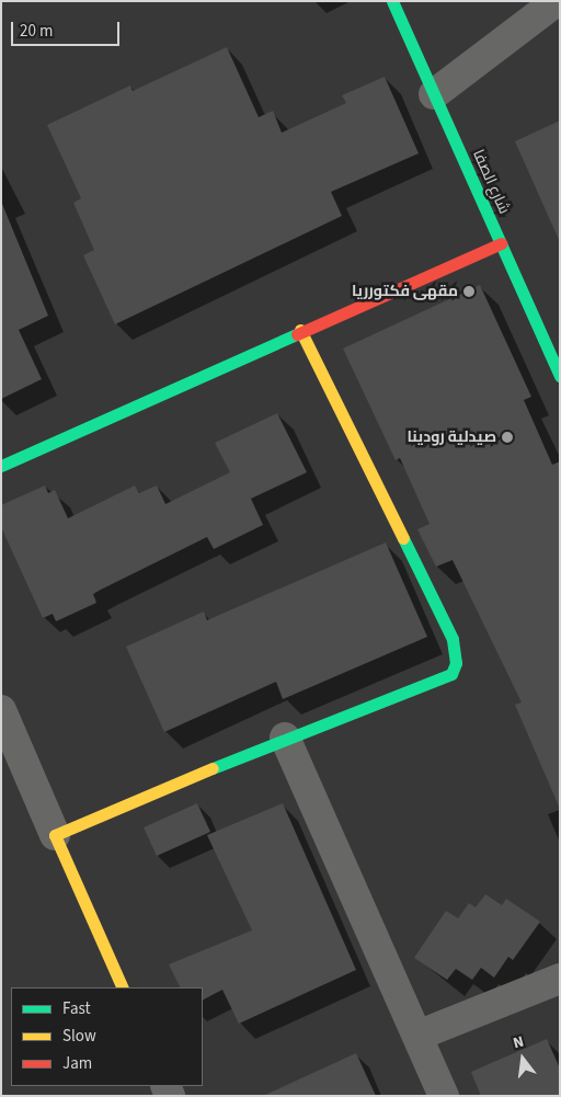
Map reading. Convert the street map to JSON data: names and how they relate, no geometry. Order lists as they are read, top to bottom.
{
  "streets": {
    "street": ["شارع الصفا"]
  },
  "places": ["مقهى فكتورريا", "صيدلية رودينا"],
  "legend": ["Fast", "Slow", "Jam"],
  "scale_bar": "20 m",
  "north": "top"
}
